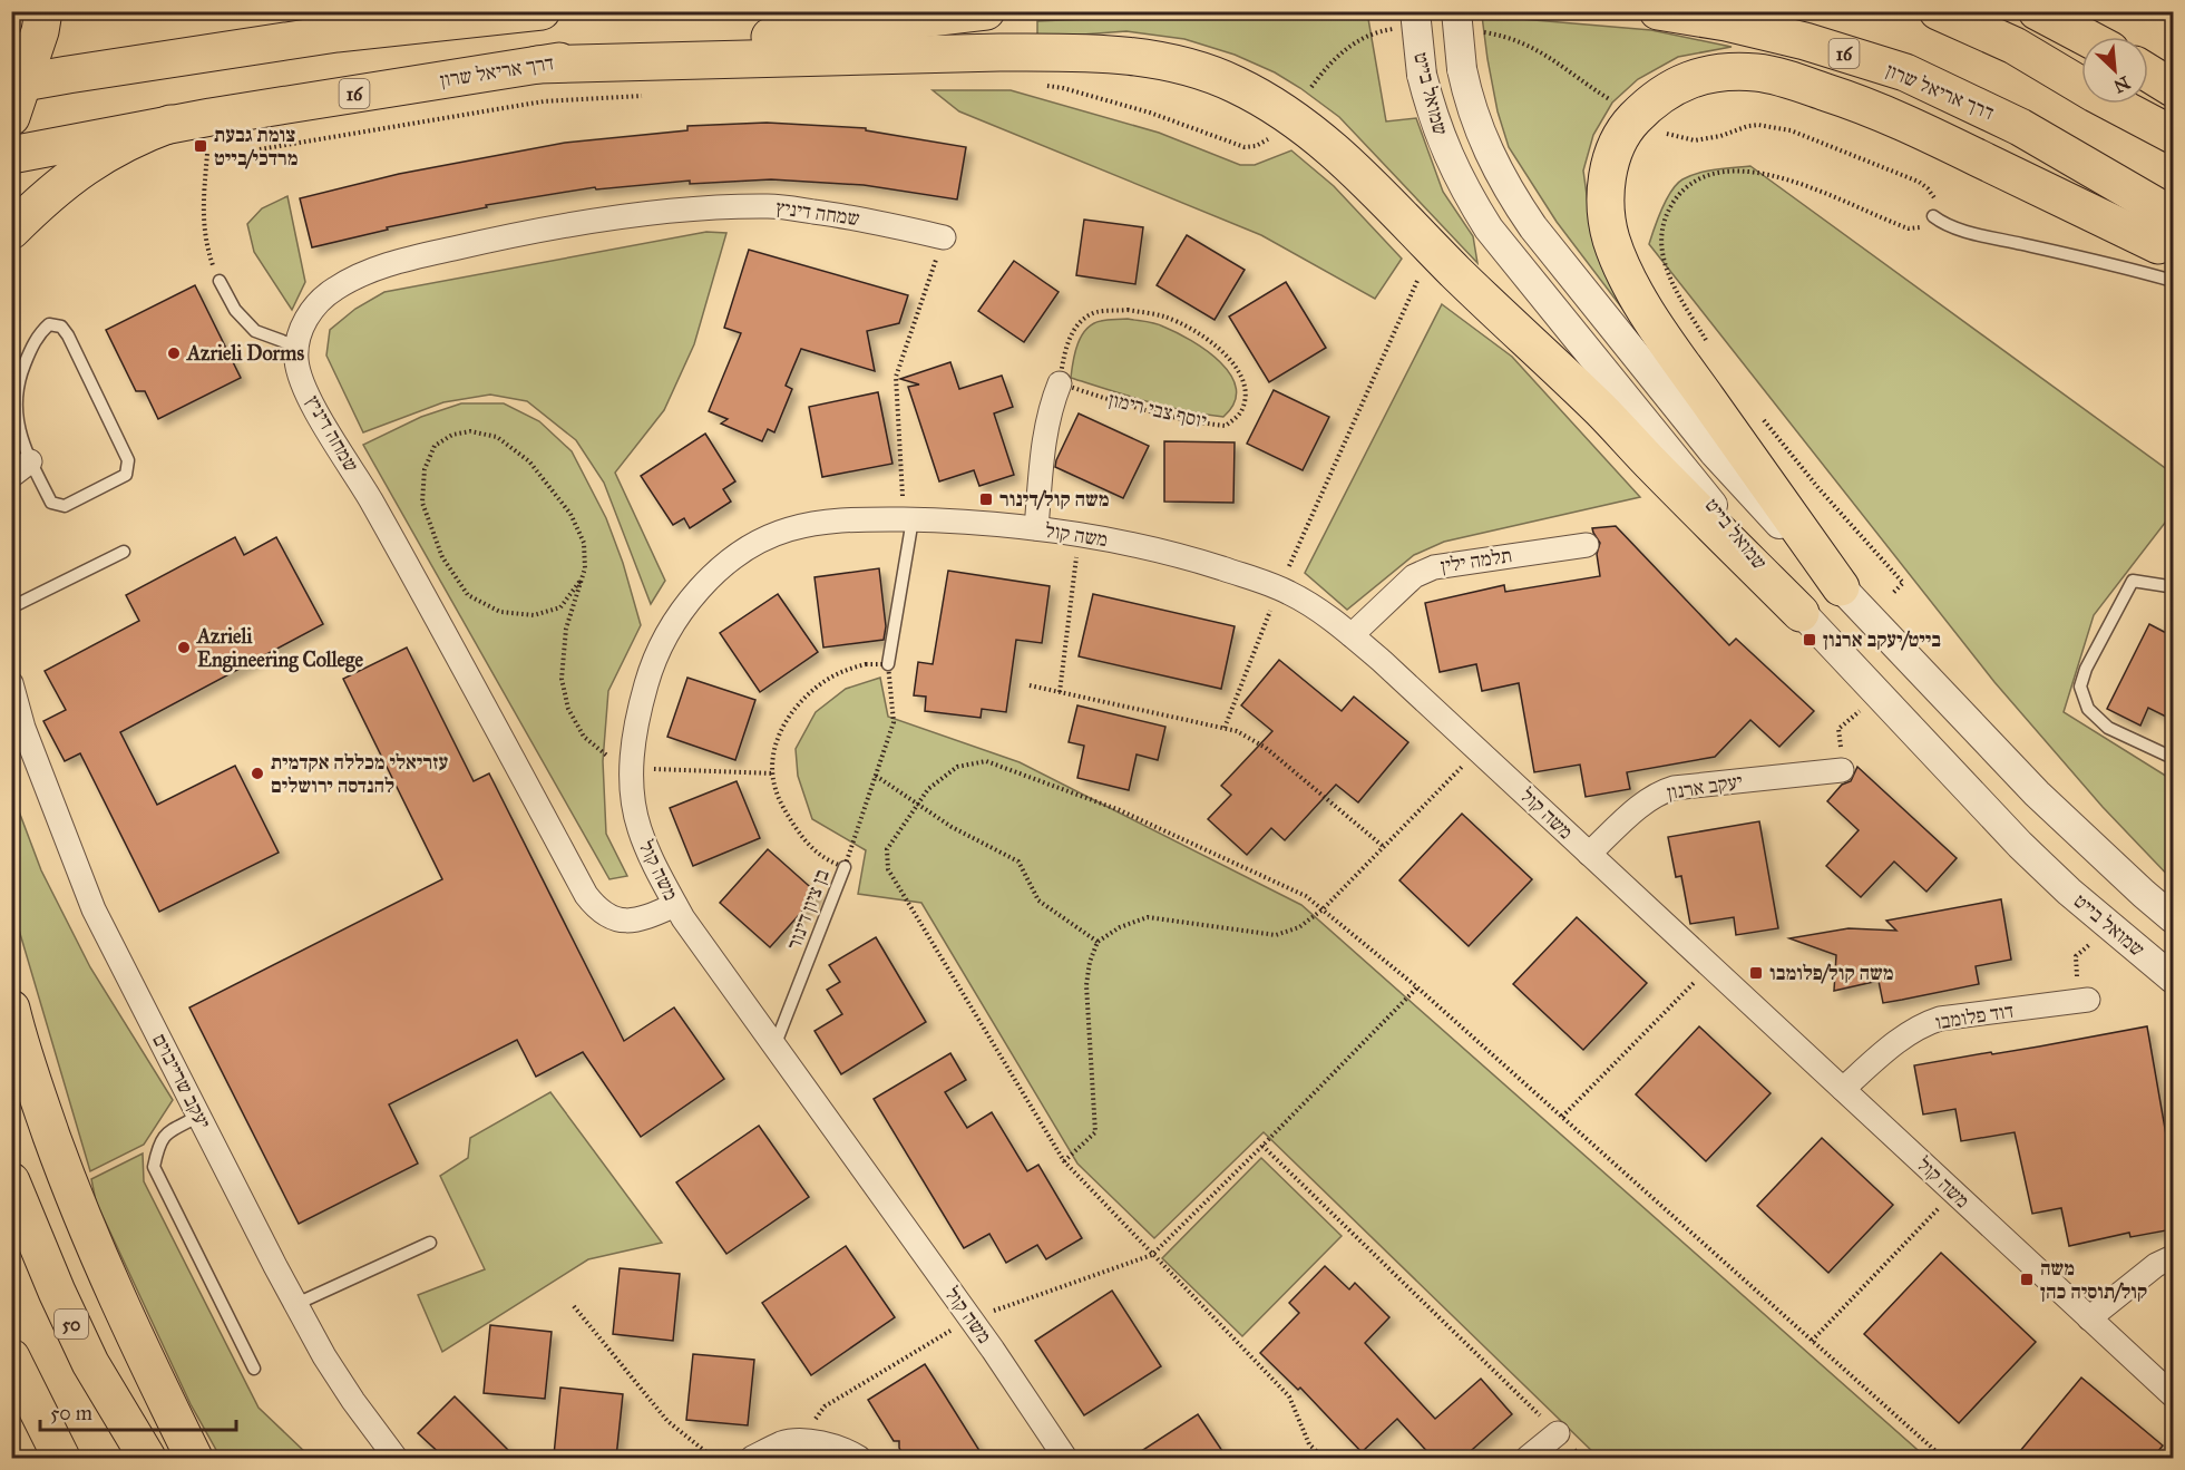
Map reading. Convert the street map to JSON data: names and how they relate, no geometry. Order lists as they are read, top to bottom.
{
  "streets": {
    "highway": ["16", "דרך אריאל שרון", "50"],
    "street": [
      "שמואל בייט",
      "שמחה דיניץ",
      "משה קול",
      "תלמה ילין",
      "יעקב ארנון",
      "דוד פלומבו",
      "יעקב שרייבוים"
    ],
    "lane": ["בן ציון דינור"],
    "path": ["יוסף צבי רימון"]
  },
  "crossings": [
    ["דרך אריאל שרון", "שמואל בייט"],
    ["שמחה דיניץ", "משה קול"],
    ["משה קול", "תלמה ילין"],
    ["משה קול", "יעקב ארנון"],
    ["משה קול", "בן ציון דינור"],
    ["משה קול", "דוד פלומבו"]
  ],
  "places": {
    "transit": [
      "צומת גבעת מרדכי/בייט",
      "משה קול/דינור",
      "בייט/יעקב ארנון",
      "משה קול/פלומבו",
      "משה קול/תוסיה כהן"
    ],
    "other": ["Azrieli Dorms", "Azrieli Engineering College", "עזריאלי מכללה אקדמית להנדסה ירושלים"]
  },
  "scale_bar": "50 m",
  "north": "bottom right"
}
